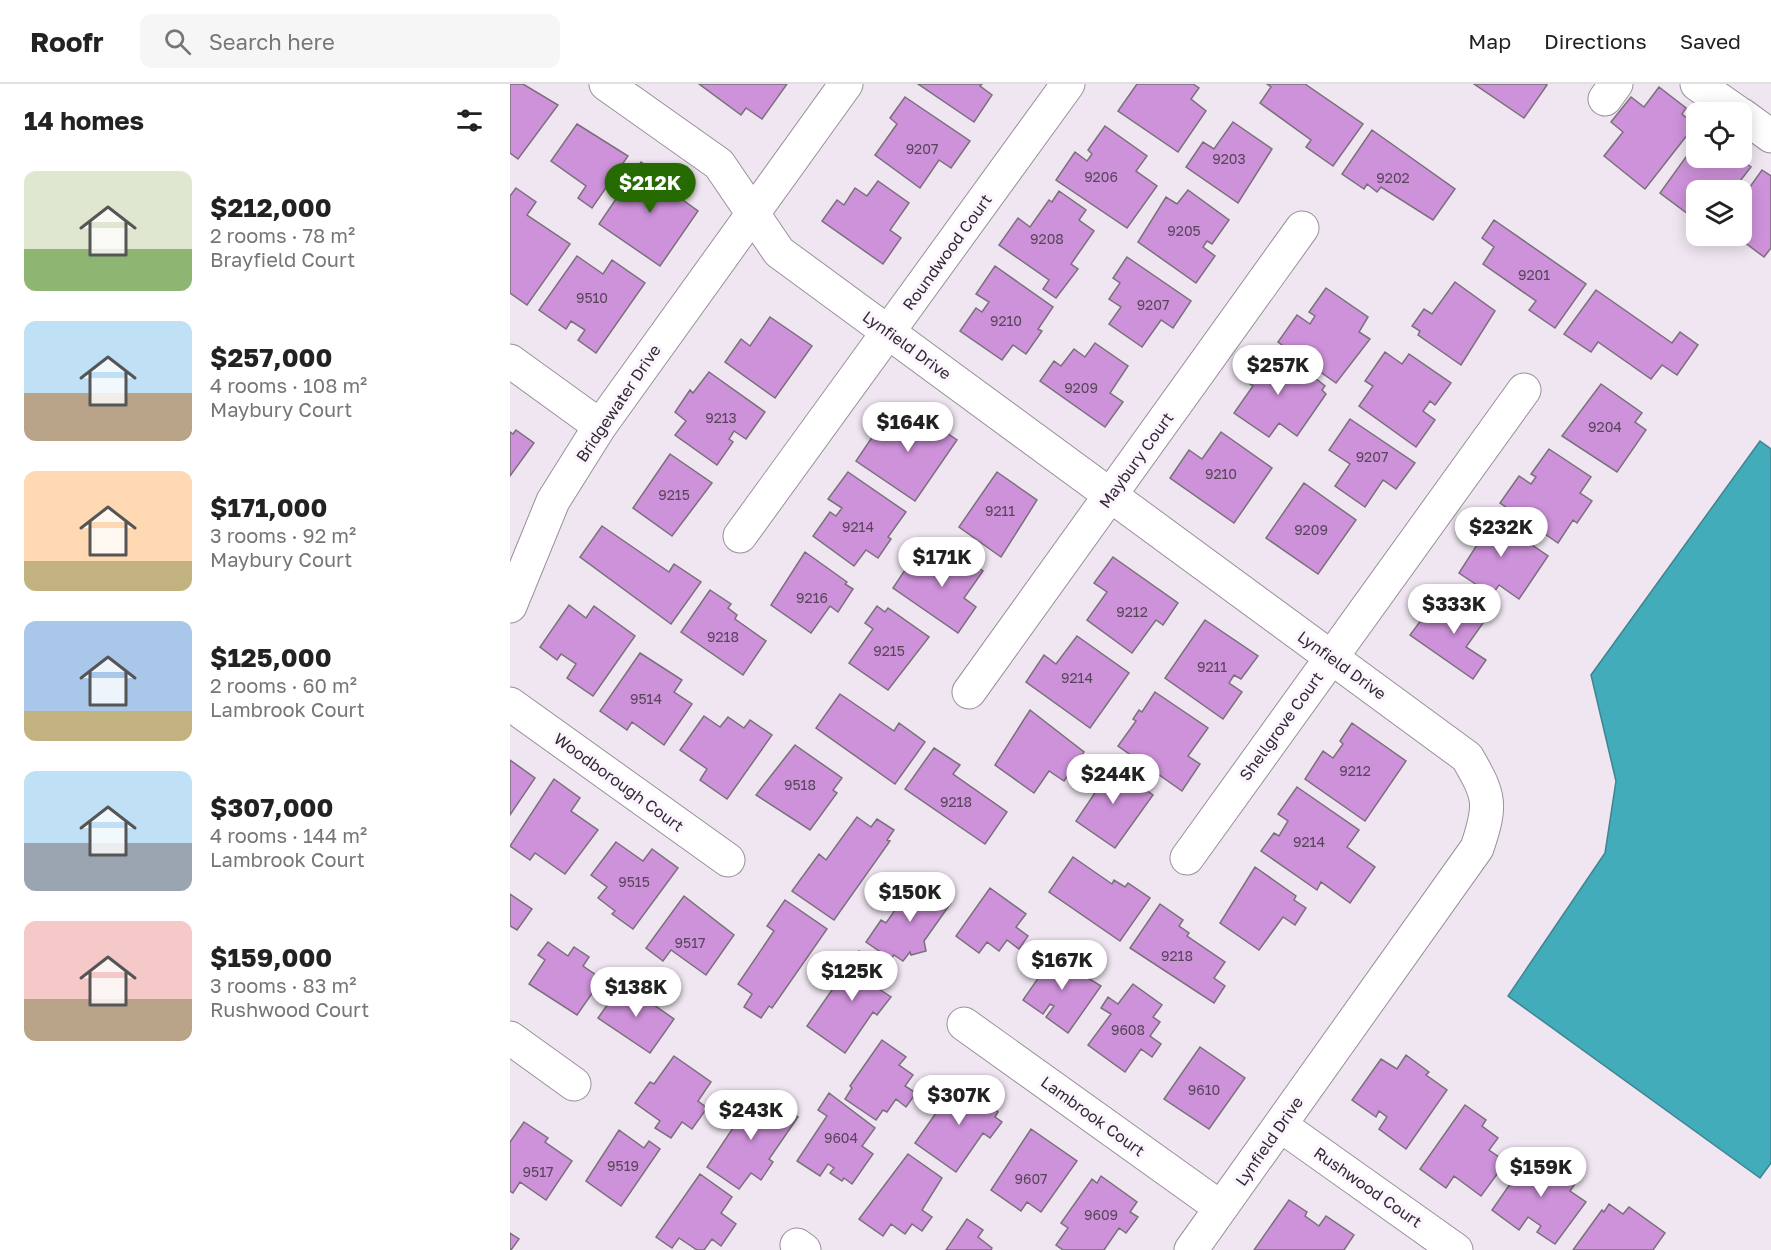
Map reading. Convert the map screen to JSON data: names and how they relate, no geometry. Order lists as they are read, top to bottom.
{
  "streets": {
    "street": [
      "Roundwood Court",
      "Lynfield Drive",
      "Bridgewater Drive",
      "Maybury Court",
      "Shellgrove Court",
      "Woodborough Court",
      "Lambrook Court",
      "Rushwood Court"
    ]
  },
  "crossings": [
    ["Roundwood Court", "Lynfield Drive"],
    ["Lynfield Drive", "Bridgewater Drive"],
    ["Lynfield Drive", "Maybury Court"],
    ["Lynfield Drive", "Shellgrove Court"],
    ["Lynfield Drive", "Lambrook Court"],
    ["Lynfield Drive", "Rushwood Court"]
  ],
  "house_numbers": [
    "9207",
    "9203",
    "9206",
    "9202",
    "9205",
    "9208",
    "9201",
    "9510",
    "9207",
    "9210",
    "9209",
    "9213",
    "9204",
    "9207",
    "9210",
    "9215",
    "9211",
    "9214",
    "9209",
    "9216",
    "9212",
    "9218",
    "9215",
    "9211",
    "9214",
    "9514",
    "9212",
    "9518",
    "9218",
    "9214",
    "9515",
    "9517",
    "9218",
    "9608",
    "9610",
    "9604",
    "9519",
    "9517",
    "9607",
    "9609"
  ],
  "page": {
    "header": "Roofr",
    "search": "Search here",
    "nav": ["Map", "Directions", "Saved"],
    "heading": "14 homes",
    "list": [
      {
        "name": "$212,000",
        "note": "2 rooms · 78 m² · Brayfield Court"
      },
      {
        "name": "$257,000",
        "note": "4 rooms · 108 m² · Maybury Court"
      },
      {
        "name": "$171,000",
        "note": "3 rooms · 92 m² · Maybury Court"
      },
      {
        "name": "$125,000",
        "note": "2 rooms · 60 m² · Lambrook Court"
      },
      {
        "name": "$307,000",
        "note": "4 rooms · 144 m² · Lambrook Court"
      },
      {
        "name": "$159,000",
        "note": "3 rooms · 83 m² · Rushwood Court"
      }
    ],
    "price": [
      "$212K",
      "$257K",
      "$164K",
      "$232K",
      "$171K",
      "$333K",
      "$244K",
      "$150K",
      "$167K",
      "$125K",
      "$138K",
      "$307K",
      "$243K",
      "$159K"
    ]
  }
}
